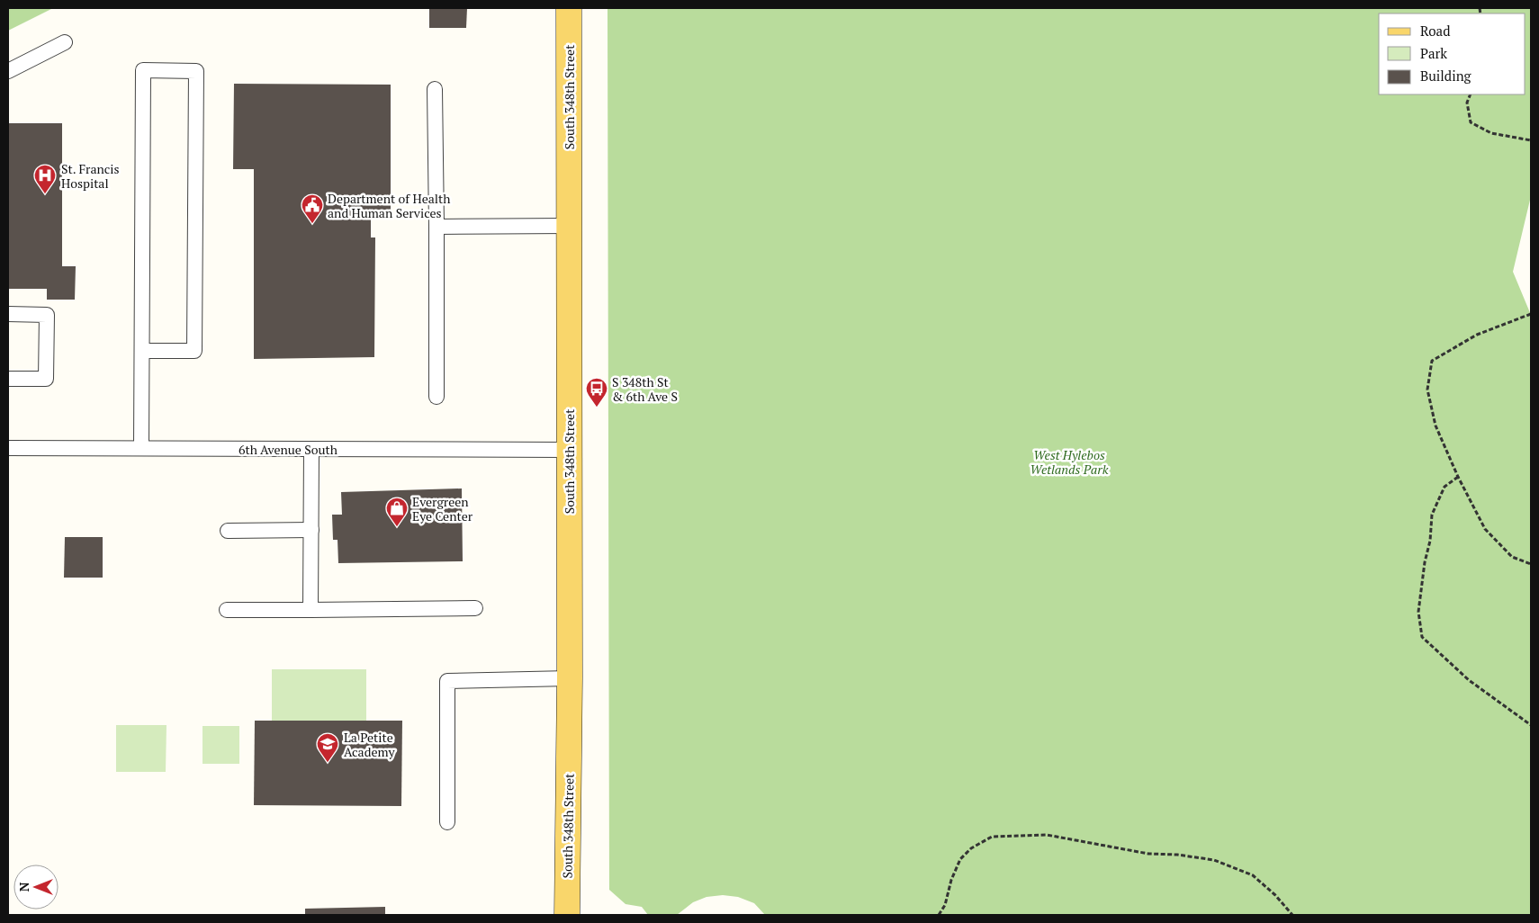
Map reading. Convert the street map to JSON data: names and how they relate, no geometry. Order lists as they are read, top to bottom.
{
  "streets": {
    "main road": ["South 348th Street"],
    "lane": ["6th Avenue South"]
  },
  "crossings": [
    ["South 348th Street", "6th Avenue South"]
  ],
  "parks": ["West Hylebos Wetlands Park"],
  "places": {
    "hospital": ["St. Francis Hospital"],
    "public building": ["Department of Health and Human Services"],
    "bus stop": ["S 348th St & 6th Ave S"],
    "shop": ["Evergreen Eye Center"],
    "school or university": ["La Petite Academy"]
  },
  "legend": ["Road", "Park", "Building"],
  "north": "left"
}
